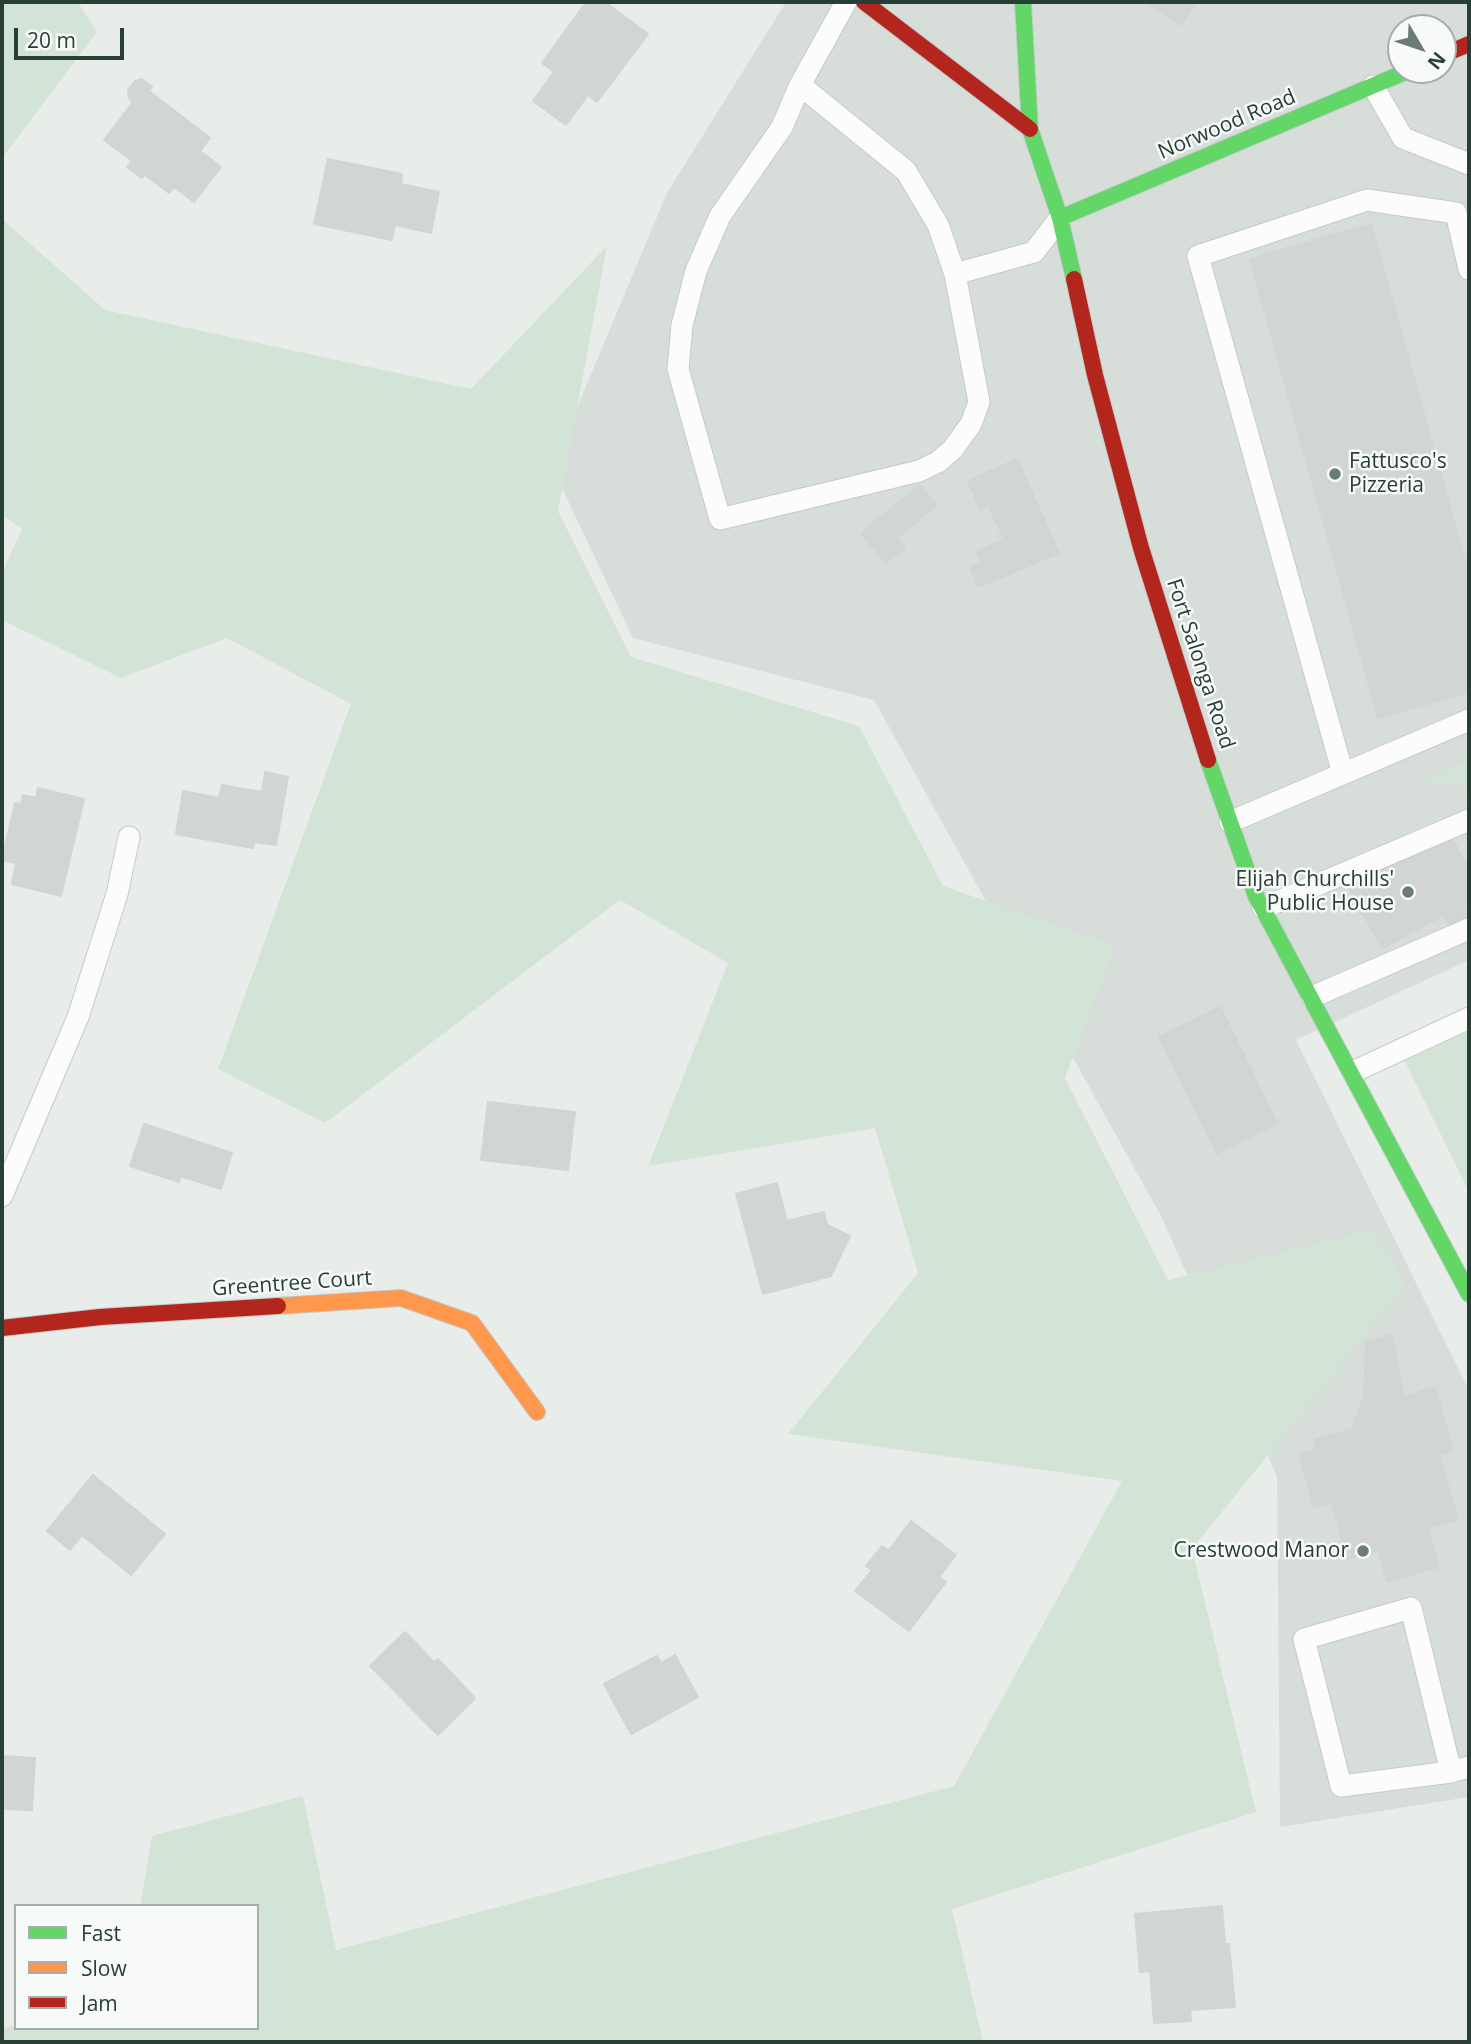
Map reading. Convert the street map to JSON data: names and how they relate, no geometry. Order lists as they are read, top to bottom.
{
  "streets": {
    "main road": ["Norwood Road", "Fort Salonga Road", "Greentree Court"]
  },
  "crossings": [
    ["Norwood Road", "Fort Salonga Road"]
  ],
  "places": ["Fattusco's Pizzeria", "Elijah Churchills' Public House", "Crestwood Manor"],
  "legend": ["Fast", "Slow", "Jam"],
  "scale_bar": "20 m",
  "north": "bottom right"
}
